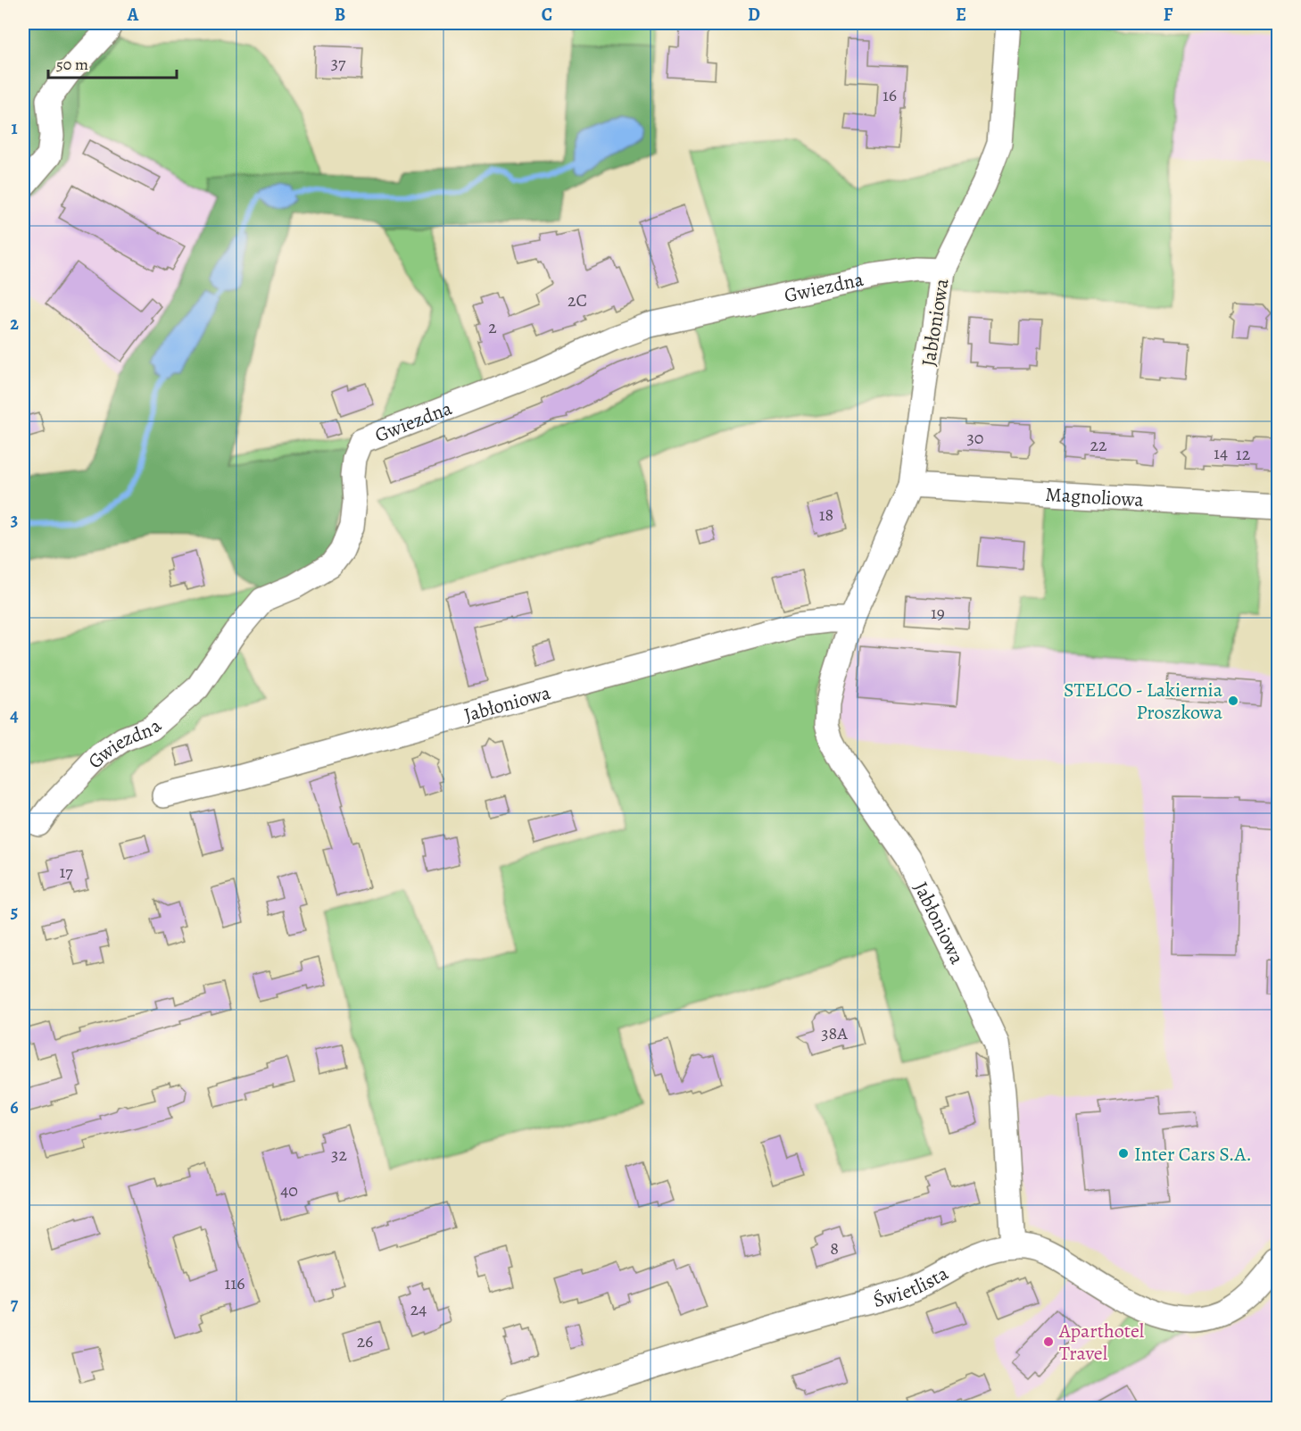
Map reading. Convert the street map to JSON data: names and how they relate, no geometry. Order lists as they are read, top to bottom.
{
  "streets": {
    "street": [
      "Gwiezdna",
      "Jabłoniowa",
      "Magnoliowa",
      "Świetlista"
    ]
  },
  "crossings": [
    ["Gwiezdna", "Jabłoniowa"],
    ["Jabłoniowa", "Magnoliowa"],
    ["Jabłoniowa", "Świetlista"]
  ],
  "places": ["STELCO - Lakiernia Proszkowa", "Inter Cars S.A.", "Aparthotel Travel"],
  "house_numbers": [
    "37",
    "16",
    "2C",
    "2",
    "30",
    "22",
    "14",
    "12",
    "18",
    "19",
    "17",
    "38A",
    "32",
    "40",
    "8",
    "116",
    "24",
    "26"
  ],
  "scale_bar": "50 m",
  "grid": {
    "columns": [
      "A",
      "B",
      "C",
      "D",
      "E",
      "F"
    ],
    "rows": [
      "1",
      "2",
      "3",
      "4",
      "5",
      "6",
      "7"
    ]
  }
}
